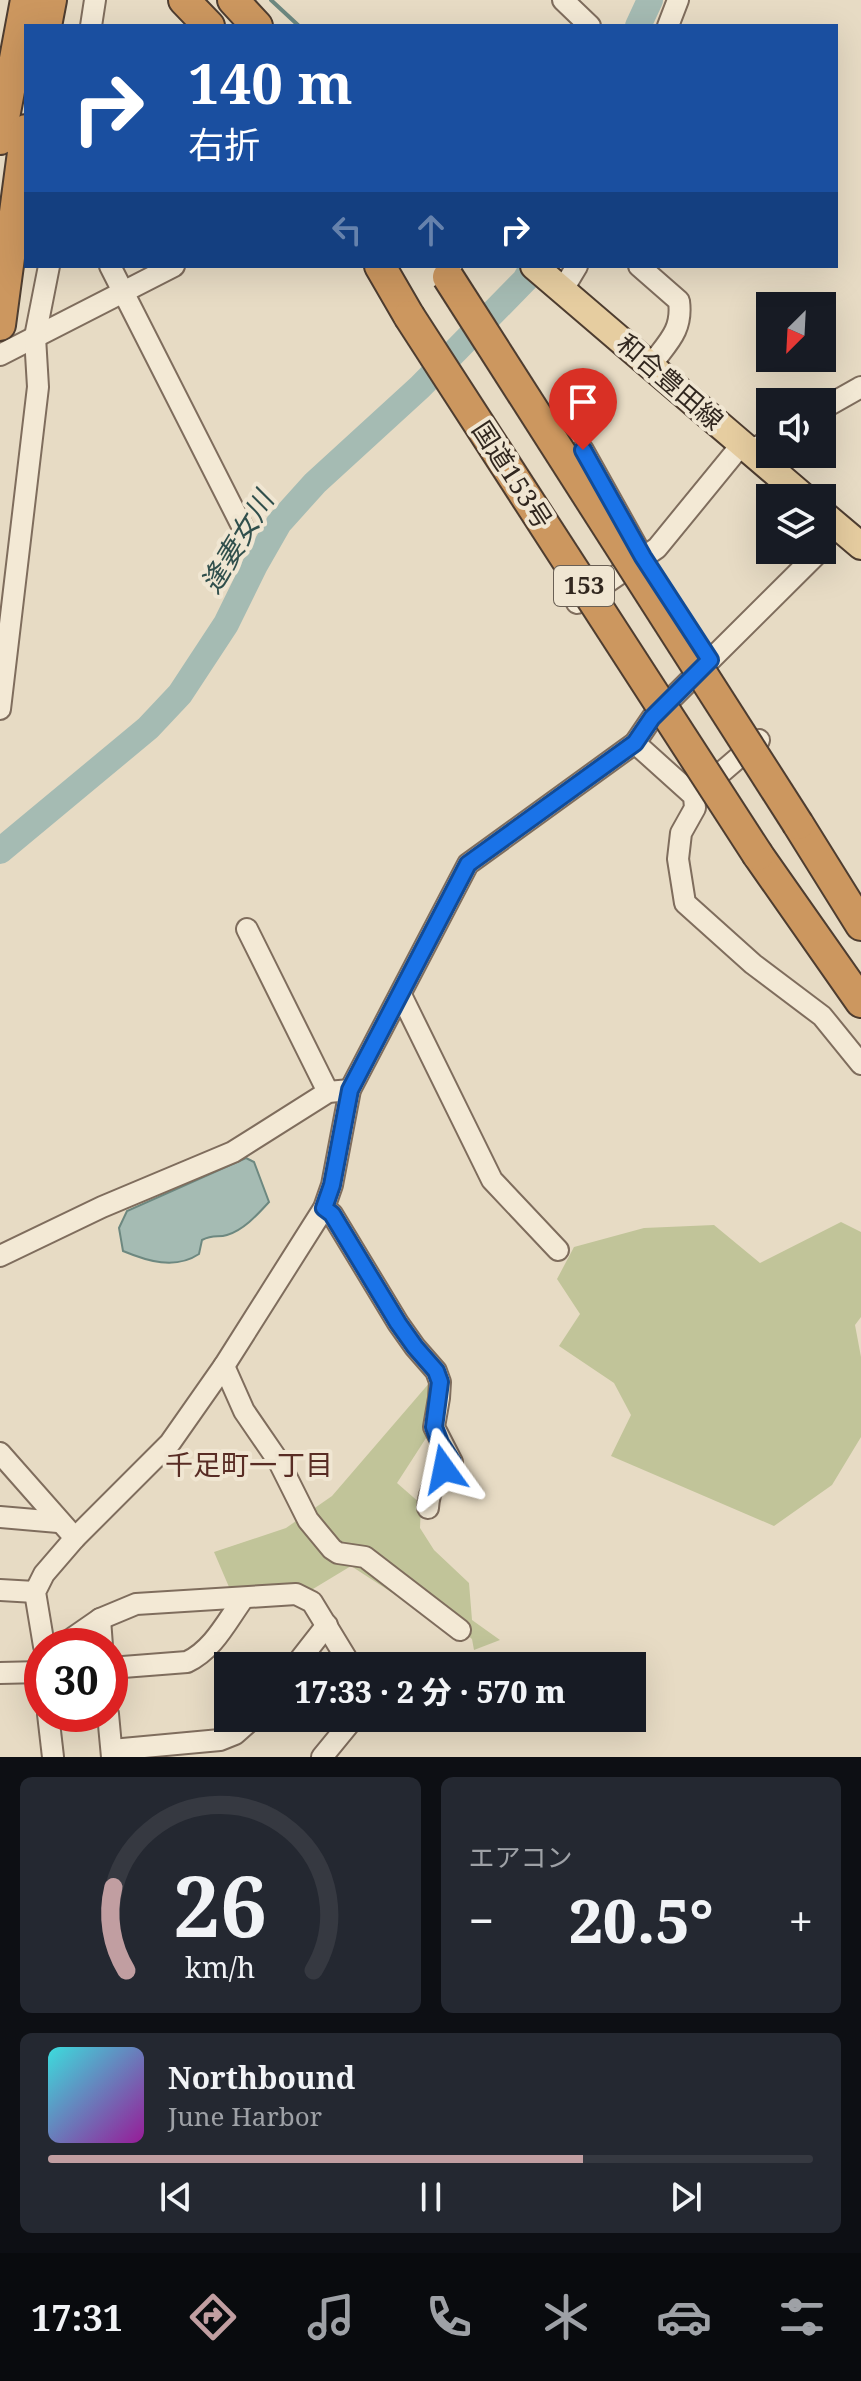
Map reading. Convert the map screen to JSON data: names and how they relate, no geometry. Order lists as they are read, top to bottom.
{
  "streets": {
    "highway": ["国道153号", "153"],
    "main road": ["和合豊田線"]
  },
  "districts": ["千足町一丁目"],
  "water": ["逢妻女川"],
  "north": "bottom left",
  "page": {
    "turn": ["140 m", "右折"],
    "limit": "30",
    "trip": "17:33 · 2 分 · 570 m",
    "tile": "エアコン",
    "heat": ["−", "20.5°", "+"],
    "song": ["Northbound", "June Harbor"],
    "tabs": "17:31",
    "gauge": ["26", "km/h"]
  }
}
